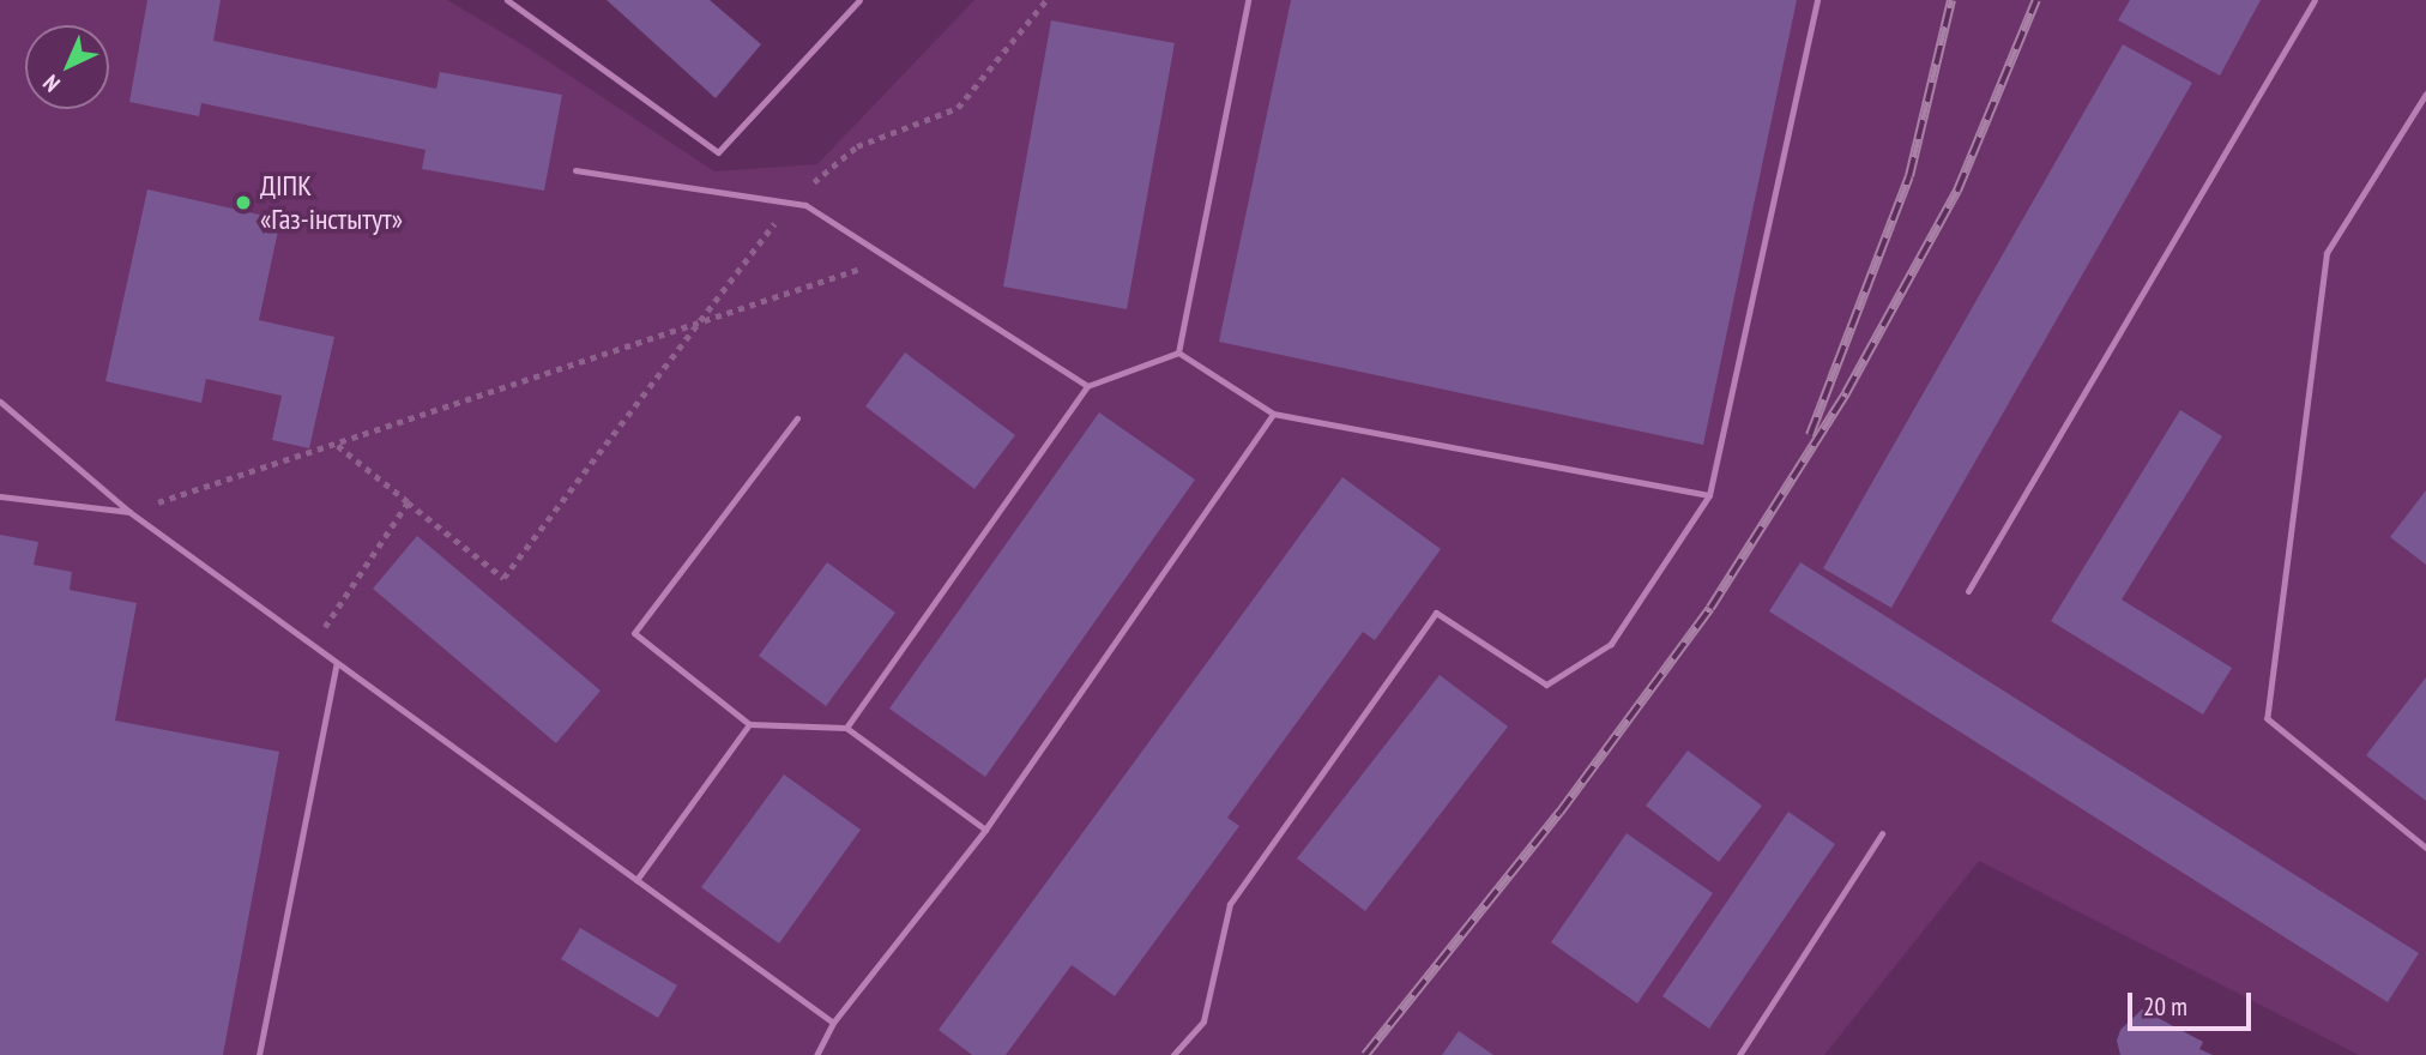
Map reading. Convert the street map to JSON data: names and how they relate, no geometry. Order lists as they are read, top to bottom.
{
  "places": ["ДІПК «Газ-інстытут»"],
  "scale_bar": "20 m",
  "north": "bottom left"
}
